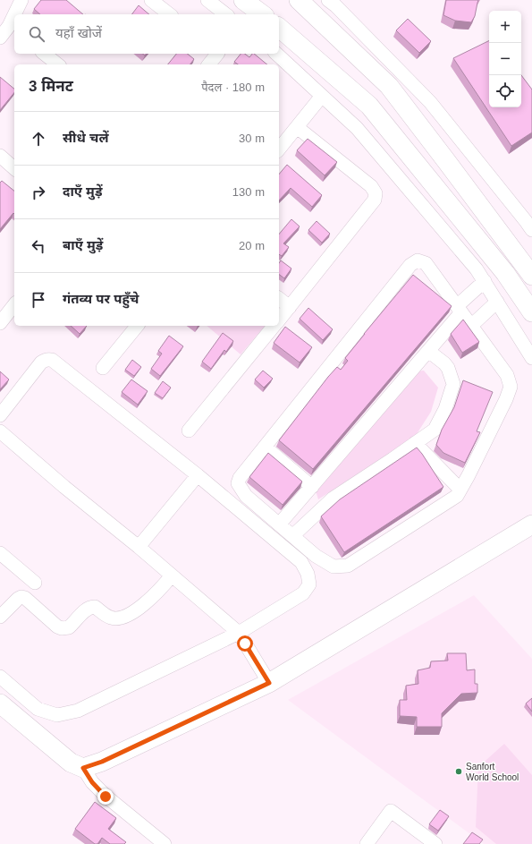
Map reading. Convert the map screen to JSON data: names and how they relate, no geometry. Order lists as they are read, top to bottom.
{
  "places": ["Sanfort World School"],
  "page": {
    "map_buttons": ["+", "−"],
    "search": "यहाँ खोजें",
    "heading": ["3 मिनट", "पैदल · 180 m"],
    "list": [
      ["सीधे चलें", "30 m"],
      ["दाएँ मुड़ें", "130 m"],
      ["बाएँ मुड़ें", "20 m"],
      "गंतव्य पर पहुँचे"
    ]
  }
}
